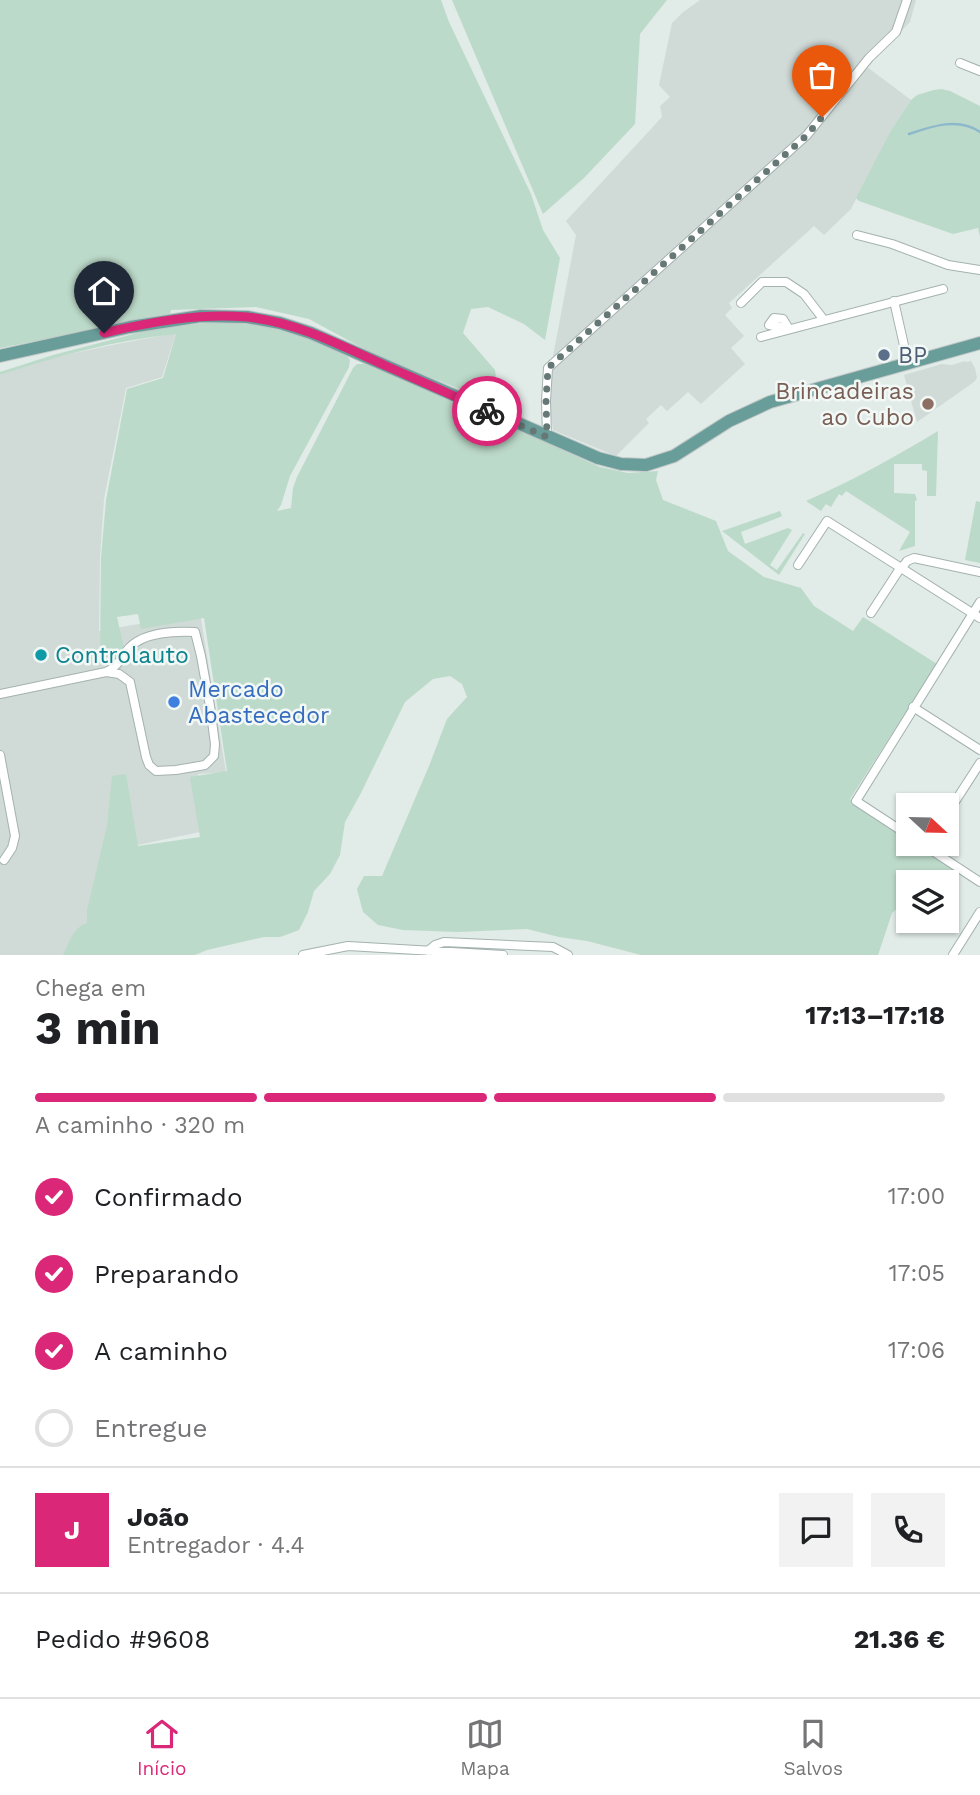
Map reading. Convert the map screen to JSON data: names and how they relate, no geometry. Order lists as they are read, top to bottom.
{
  "places": [
    "BP",
    "Brincadeiras ao Cubo",
    "Controlauto",
    "Mercado Abastecedor"
  ],
  "north": "right",
  "page": {
    "heading": ["3 min", "Chega em", "17:13–17:18"],
    "panel": [
      "João",
      "Entregador · 4.4",
      "Pedido #9608",
      "21.36 €"
    ],
    "bar": "A caminho · 320 m",
    "list": [
      ["Confirmado", "17:00"],
      ["Preparando", "17:05"],
      ["A caminho", "17:06"],
      "Entregue"
    ],
    "round": "J",
    "tabs": ["Início", "Mapa", "Salvos"]
  }
}
